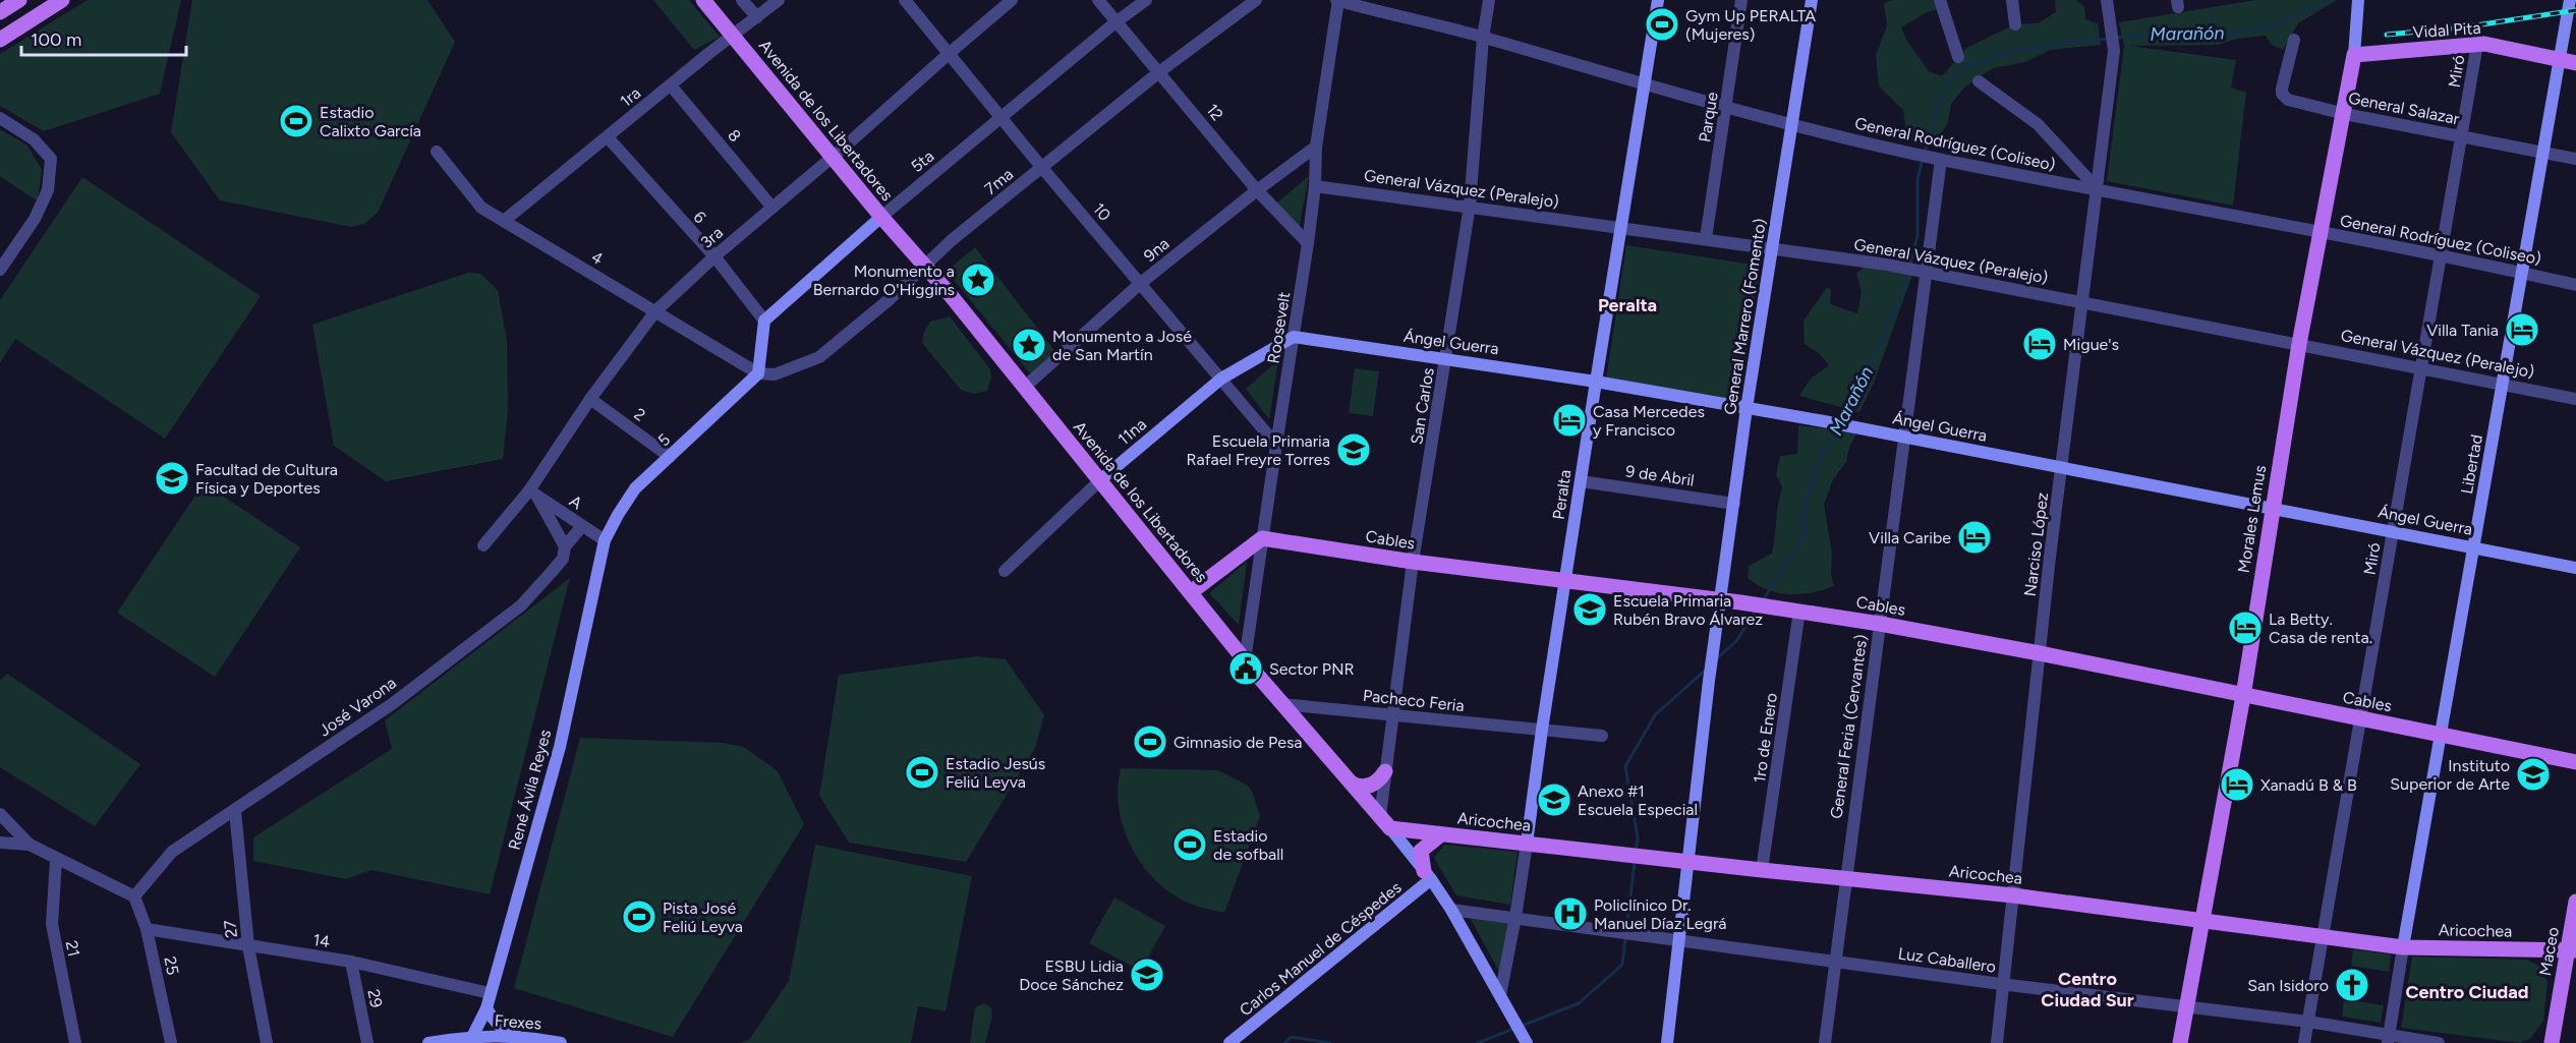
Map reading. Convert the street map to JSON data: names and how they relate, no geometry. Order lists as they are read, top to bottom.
{
  "streets": {
    "main road": [
      "Vidal Pita",
      "Avenida de los Libertadores",
      "Morales Lemus",
      "Cables",
      "Aricochea",
      "Maceo"
    ],
    "street": [
      "Miró",
      "1ra",
      "General Salazar",
      "12",
      "Parque",
      "8",
      "General Rodríguez (Coliseo)",
      "5ta",
      "7ma",
      "General Vázquez (Peralejo)",
      "10",
      "6",
      "3ra",
      "9na",
      "4",
      "General Marrero (Fomento)",
      "Roosevelt",
      "Ángel Guerra",
      "San Carlos",
      "2",
      "11na",
      "5",
      "Libertad",
      "9 de Abril",
      "Peralta",
      "A",
      "Narciso López",
      "Pacheco Feria",
      "José Varona",
      "General Feria (Cervantes)",
      "1ro de Enero",
      "René Ávila Reyes",
      "27",
      "14",
      "21",
      "Carlos Manuel de Céspedes",
      "Luz Caballero",
      "25",
      "29",
      "Frexes"
    ]
  },
  "crossings": [
    ["Vidal Pita", "Miró"],
    ["Vidal Pita", "Libertad"],
    ["Vidal Pita", "Morales Lemus"],
    ["Miró", "General Salazar"],
    ["Miró", "General Rodríguez (Coliseo)"],
    ["Miró", "General Vázquez (Peralejo)"],
    ["Miró", "Ángel Guerra"],
    ["Miró", "Cables"],
    ["Miró", "Aricochea"],
    ["Miró", "Luz Caballero"],
    ["1ra", "Avenida de los Libertadores"],
    ["1ra", "8"],
    ["1ra", "6"],
    ["1ra", "4"],
    ["General Salazar", "Libertad"],
    ["General Salazar", "Morales Lemus"],
    ["12", "5ta"],
    ["12", "7ma"],
    ["12", "9na"],
    ["12", "Roosevelt"],
    ["Parque", "General Rodríguez (Coliseo)"],
    ["Parque", "General Vázquez (Peralejo)"],
    ["Avenida de los Libertadores", "5ta"],
    ["Avenida de los Libertadores", "7ma"],
    ["Avenida de los Libertadores", "3ra"],
    ["Avenida de los Libertadores", "9na"],
    ["Avenida de los Libertadores", "Roosevelt"],
    ["Avenida de los Libertadores", "San Carlos"],
    ["Avenida de los Libertadores", "11na"],
    ["Avenida de los Libertadores", "Peralta"],
    ["Avenida de los Libertadores", "Pacheco Feria"],
    ["Avenida de los Libertadores", "Aricochea"],
    ["Avenida de los Libertadores", "Carlos Manuel de Céspedes"],
    ["Avenida de los Libertadores", "Luz Caballero"],
    ["8", "3ra"],
    ["General Rodríguez (Coliseo)", "General Marrero (Fomento)"],
    ["General Rodríguez (Coliseo)", "Roosevelt"],
    ["General Rodríguez (Coliseo)", "San Carlos"],
    ["General Rodríguez (Coliseo)", "Libertad"],
    ["General Rodríguez (Coliseo)", "Peralta"],
    ["General Rodríguez (Coliseo)", "Morales Lemus"],
    ["General Rodríguez (Coliseo)", "Narciso López"],
    ["General Rodríguez (Coliseo)", "General Feria (Cervantes)"],
    ["5ta", "10"],
    ["5ta", "6"],
    ["7ma", "10"],
    ["7ma", "4"],
    ["7ma", "5"],
    ["General Vázquez (Peralejo)", "General Marrero (Fomento)"],
    ["General Vázquez (Peralejo)", "Roosevelt"],
    ["General Vázquez (Peralejo)", "San Carlos"],
    ["General Vázquez (Peralejo)", "Libertad"],
    ["General Vázquez (Peralejo)", "Peralta"],
    ["General Vázquez (Peralejo)", "Morales Lemus"],
    ["General Vázquez (Peralejo)", "Narciso López"],
    ["General Vázquez (Peralejo)", "General Feria (Cervantes)"],
    ["10", "3ra"],
    ["10", "9na"],
    ["10", "Roosevelt"],
    ["10", "11na"],
    ["6", "3ra"],
    ["3ra", "4"],
    ["3ra", "2"],
    ["3ra", "A"],
    ["9na", "Roosevelt"],
    ["4", "5"],
    ["General Marrero (Fomento)", "Ángel Guerra"],
    ["General Marrero (Fomento)", "9 de Abril"],
    ["General Marrero (Fomento)", "Cables"],
    ["General Marrero (Fomento)", "Aricochea"],
    ["Roosevelt", "Ángel Guerra"],
    ["Roosevelt", "11na"],
    ["Roosevelt", "Cables"],
    ["Ángel Guerra", "San Carlos"],
    ["Ángel Guerra", "11na"],
    ["Ángel Guerra", "Libertad"],
    ["Ángel Guerra", "Peralta"],
    ["Ángel Guerra", "Morales Lemus"],
    ["Ángel Guerra", "Narciso López"],
    ["Ángel Guerra", "General Feria (Cervantes)"],
    ["San Carlos", "Cables"],
    ["San Carlos", "Pacheco Feria"],
    ["2", "5"],
    ["5", "A"],
    ["5", "René Ávila Reyes"],
    ["Libertad", "Cables"],
    ["Libertad", "Aricochea"],
    ["Libertad", "Luz Caballero"],
    ["9 de Abril", "Peralta"],
    ["Peralta", "Cables"],
    ["Peralta", "Pacheco Feria"],
    ["Peralta", "Aricochea"],
    ["Peralta", "Luz Caballero"],
    ["A", "José Varona"],
    ["A", "René Ávila Reyes"],
    ["Morales Lemus", "Cables"],
    ["Morales Lemus", "Aricochea"],
    ["Morales Lemus", "Luz Caballero"],
    ["Cables", "Narciso López"],
    ["Cables", "General Feria (Cervantes)"],
    ["Cables", "1ro de Enero"],
    ["Narciso López", "Aricochea"],
    ["Narciso López", "Luz Caballero"],
    ["José Varona", "27"],
    ["José Varona", "25"],
    ["General Feria (Cervantes)", "Aricochea"],
    ["General Feria (Cervantes)", "Luz Caballero"],
    ["1ro de Enero", "Aricochea"],
    ["René Ávila Reyes", "14"],
    ["René Ávila Reyes", "Frexes"],
    ["Aricochea", "Maceo"],
    ["27", "14"],
    ["14", "25"],
    ["14", "29"]
  ],
  "districts": ["Peralta", "Centro Ciudad Sur", "Centro Ciudad"],
  "water": ["Marañón"],
  "places": {
    "sports": [
      "Gym Up PERALTA (Mujeres)",
      "Estadio Calixto García",
      "Gimnasio de Pesa",
      "Estadio Jesús Feliú Leyva",
      "Estadio de sofball",
      "Pista José Feliú Leyva"
    ],
    "place": ["Monumento a Bernardo O'Higgins", "Monumento a José de San Martín"],
    "hotel": [
      "Villa Tania",
      "Migue's",
      "Casa Mercedes y Francisco",
      "Villa Caribe",
      "La Betty. Casa de renta.",
      "Xanadú B & B"
    ],
    "school or university": [
      "Escuela Primaria Rafael Freyre Torres",
      "Facultad de Cultura Física y Deportes",
      "Escuela Primaria Rubén Bravo Álvarez",
      "Instituto Superior de Arte",
      "Anexo #1 Escuela Especial",
      "ESBU Lidia Doce Sánchez"
    ],
    "public building": ["Sector PNR"],
    "hospital": ["Policlínico Dr. Manuel Díaz Legrá"],
    "church": ["San Isidoro"]
  },
  "scale_bar": "100 m"
}
